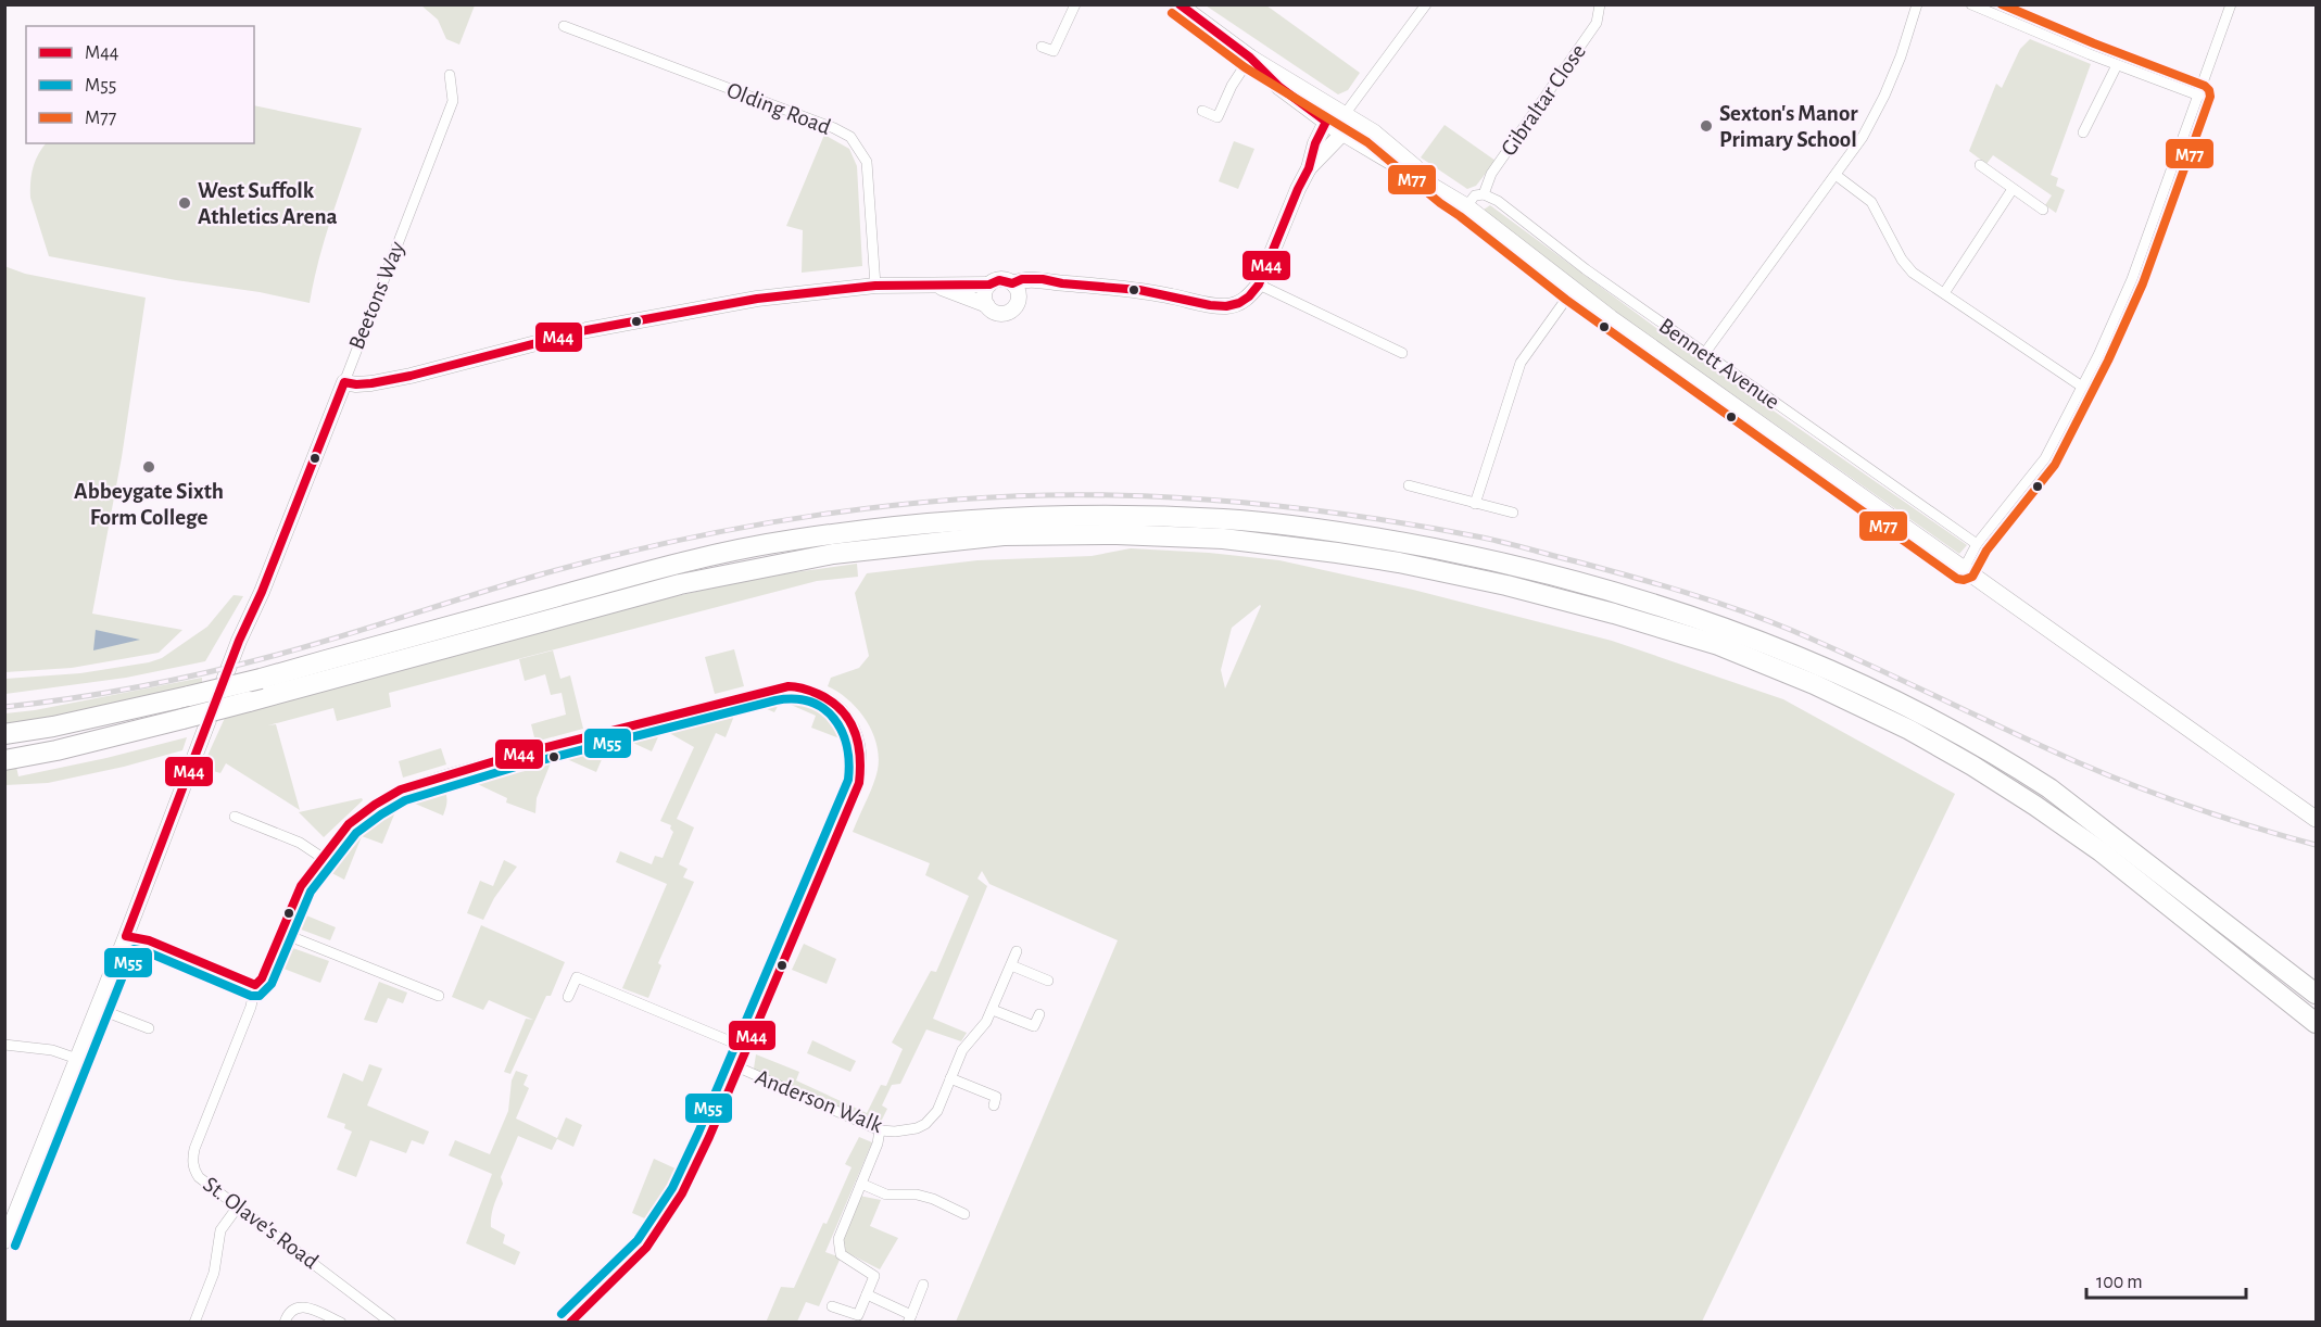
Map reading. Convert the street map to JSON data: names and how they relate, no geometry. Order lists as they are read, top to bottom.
{
  "streets": {
    "street": [
      "Gibraltar Close",
      "Olding Road",
      "Beetons Way",
      "Bennett Avenue",
      "Anderson Walk",
      "St. Olave's Road"
    ]
  },
  "crossings": [
    ["Gibraltar Close", "Bennett Avenue"],
    ["Anderson Walk", "St. Olave's Road"]
  ],
  "places": ["Sexton's Manor Primary School", "West Suffolk Athletics Arena", "Abbeygate Sixth Form College"],
  "lines": ["transit line M44", "transit line M77", "transit line M55"],
  "legend": ["M44", "M55", "M77"],
  "scale_bar": "100 m"
}
